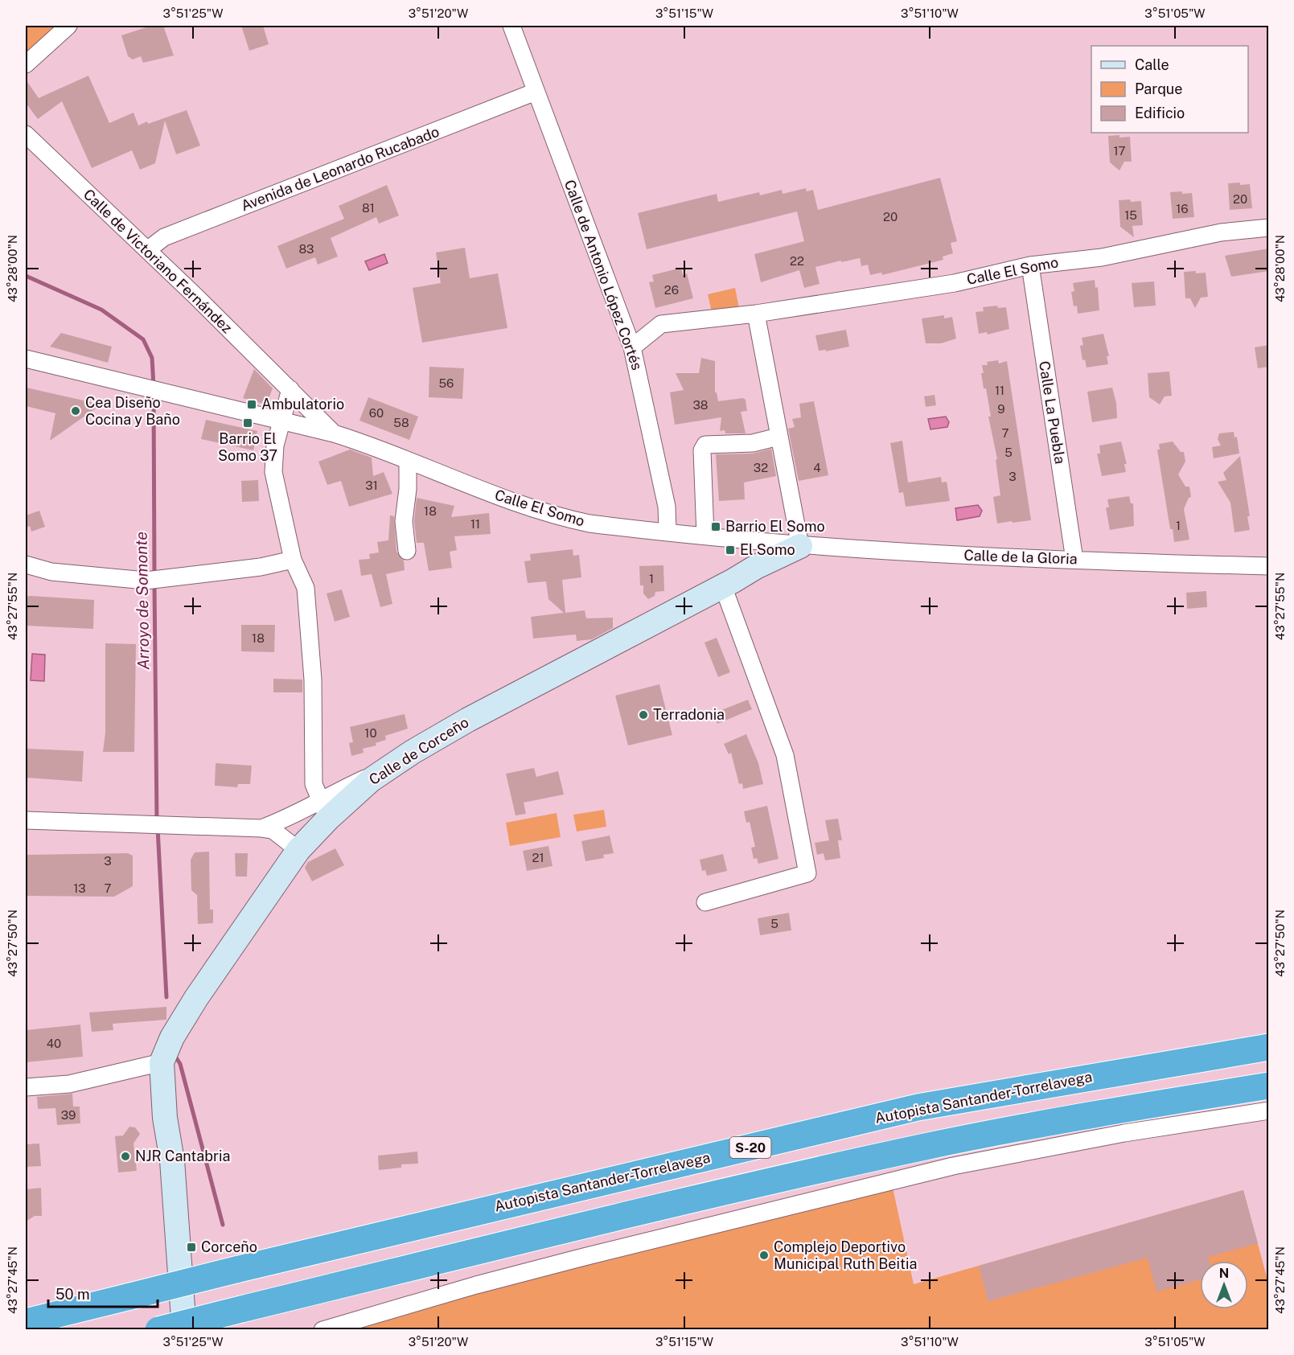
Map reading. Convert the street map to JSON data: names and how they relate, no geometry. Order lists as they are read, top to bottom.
{
  "streets": {
    "highway": ["Autopista Santander-Torrelavega", "S-20"],
    "main road": ["Calle de Corceño"],
    "street": [
      "Avenida de Leonardo Rucabado",
      "Calle de Victoriano Fernández",
      "Calle El Somo",
      "Calle de Antonio López Cortés",
      "Calle La Puebla",
      "Calle de la Gloria"
    ]
  },
  "crossings": [
    ["Avenida de Leonardo Rucabado", "Calle de Victoriano Fernández"],
    ["Avenida de Leonardo Rucabado", "Calle de Antonio López Cortés"],
    ["Calle de Victoriano Fernández", "Calle El Somo"],
    ["Calle El Somo", "Calle de Antonio López Cortés"],
    ["Calle El Somo", "Calle La Puebla"],
    ["Calle El Somo", "Calle de la Gloria"],
    ["Calle El Somo", "Calle de Corceño"],
    ["Calle La Puebla", "Calle de la Gloria"],
    ["Calle de la Gloria", "Calle de Corceño"]
  ],
  "water": ["Arroyo de Somonte"],
  "places": {
    "transit": [
      "Ambulatorio",
      "Barrio El Somo 37",
      "Barrio El Somo",
      "El Somo",
      "Corceño"
    ],
    "other": [
      "Cea Diseño Cocina y Baño",
      "Terradonia",
      "NJR Cantabria",
      "Complejo Deportivo Municipal Ruth Beitia"
    ]
  },
  "house_numbers": [
    "17",
    "20",
    "81",
    "16",
    "15",
    "20",
    "83",
    "22",
    "26",
    "56",
    "11",
    "38",
    "9",
    "60",
    "58",
    "7",
    "5",
    "32",
    "4",
    "3",
    "31",
    "18",
    "11",
    "1",
    "1",
    "18",
    "10",
    "21",
    "3",
    "13",
    "7",
    "5",
    "40",
    "39"
  ],
  "legend": ["Calle", "Parque", "Edificio"],
  "scale_bar": "50 m",
  "north": "top",
  "coordinates": [
    "3°51'25\"W",
    "3°51'20\"W",
    "3°51'15\"W",
    "3°51'10\"W",
    "3°51'05\"W",
    "43°28'00\"N",
    "43°27'55\"N",
    "43°27'50\"N",
    "43°27'45\"N"
  ]
}
